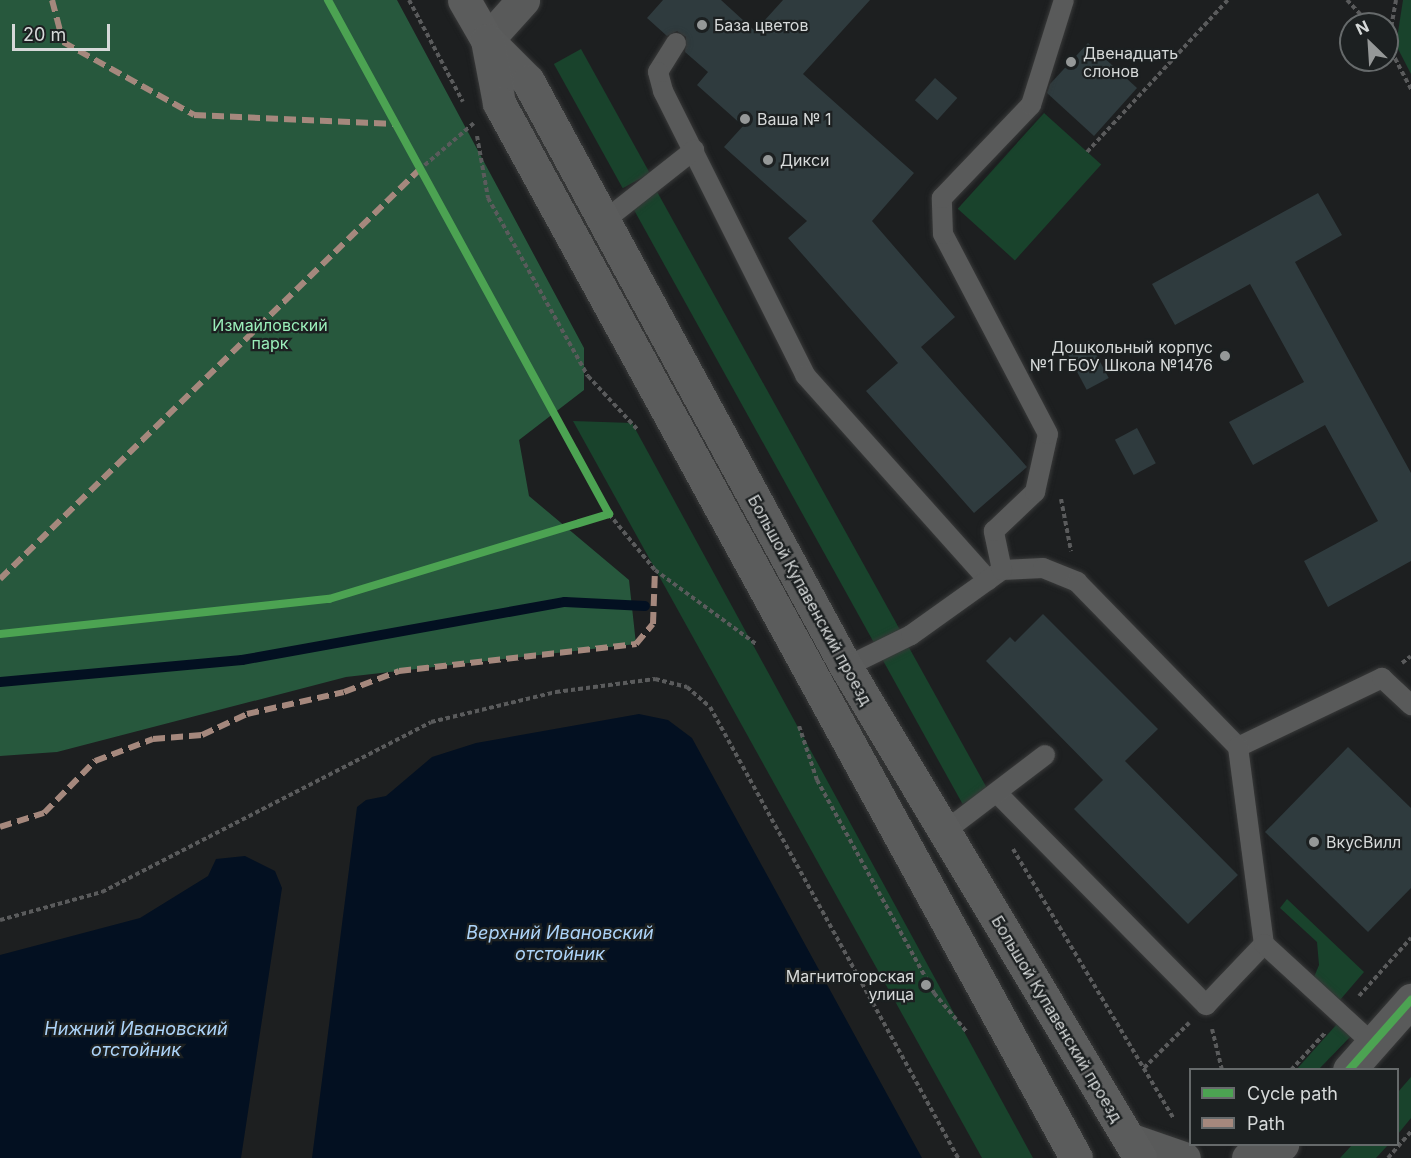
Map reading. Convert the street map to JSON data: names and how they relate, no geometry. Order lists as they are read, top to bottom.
{
  "streets": {
    "main road": ["Большой Купавенский проезд"]
  },
  "water": ["Верхний Ивановский отстойник", "Нижний Ивановский отстойник"],
  "parks": ["Измайловский парк"],
  "places": [
    "База цветов",
    "Двенадцать слонов",
    "Ваша № 1",
    "Дикси",
    "Дошкольный корпус №1 ГБОУ Школа №1476",
    "ВкусВилл",
    "Магнитогорская улица"
  ],
  "legend": ["Cycle path", "Path"],
  "scale_bar": "20 m",
  "north": "top left"
}
